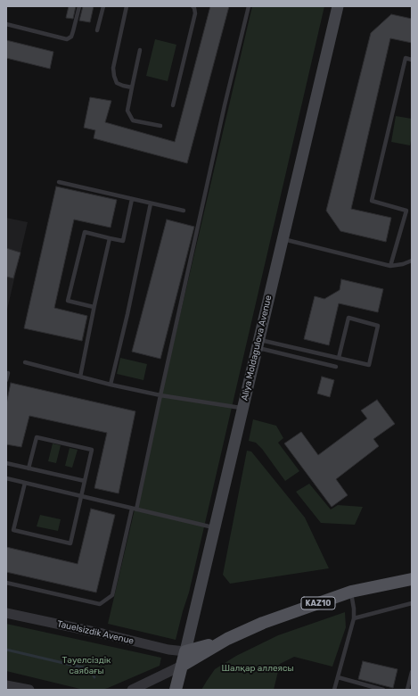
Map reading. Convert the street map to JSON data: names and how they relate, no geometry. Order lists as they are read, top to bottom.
{
  "streets": {
    "main road": ["Aliya Moldagulova Avenue", "KAZ10"],
    "street": ["Tauelsizdik Avenue"]
  },
  "crossings": [
    ["Aliya Moldagulova Avenue", "KAZ10"],
    ["Aliya Moldagulova Avenue", "Tauelsizdik Avenue"],
    ["KAZ10", "Tauelsizdik Avenue"]
  ],
  "parks": ["Тәуелсіздік саябағы", "Шалқар аллеясы"]
}
